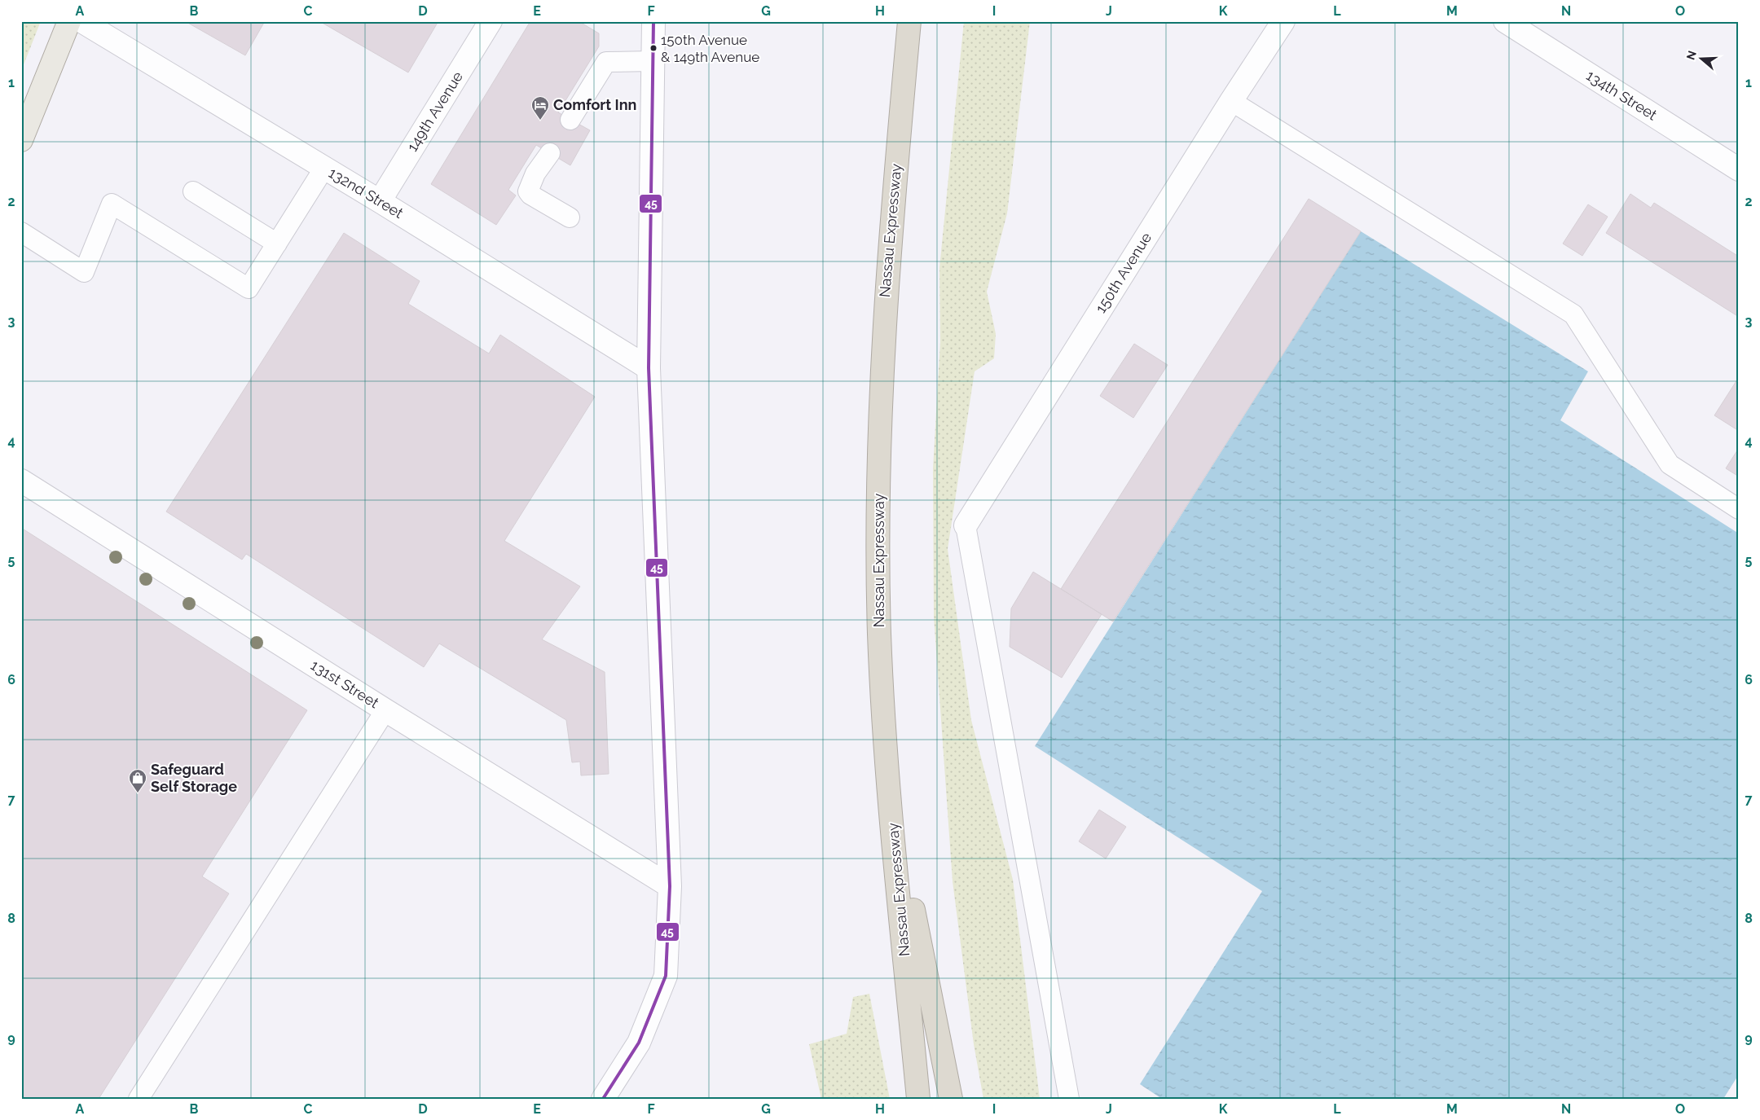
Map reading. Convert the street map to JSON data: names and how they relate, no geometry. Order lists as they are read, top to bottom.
{
  "streets": {
    "highway": ["Nassau Expressway"],
    "street": [
      "134th Street",
      "149th Avenue",
      "132nd Street",
      "150th Avenue",
      "131st Street"
    ]
  },
  "crossings": [
    ["149th Avenue", "132nd Street"]
  ],
  "places": {
    "other": ["150th Avenue & 149th Avenue"],
    "hotel": ["Comfort Inn"],
    "shop": ["Safeguard Self Storage"]
  },
  "lines": ["transit line 45"],
  "north": "left",
  "grid": {
    "columns": [
      "A",
      "B",
      "C",
      "D",
      "E",
      "F",
      "G",
      "H",
      "I",
      "J",
      "K",
      "L",
      "M",
      "N",
      "O"
    ],
    "rows": [
      "1",
      "2",
      "3",
      "4",
      "5",
      "6",
      "7",
      "8",
      "9"
    ]
  }
}
